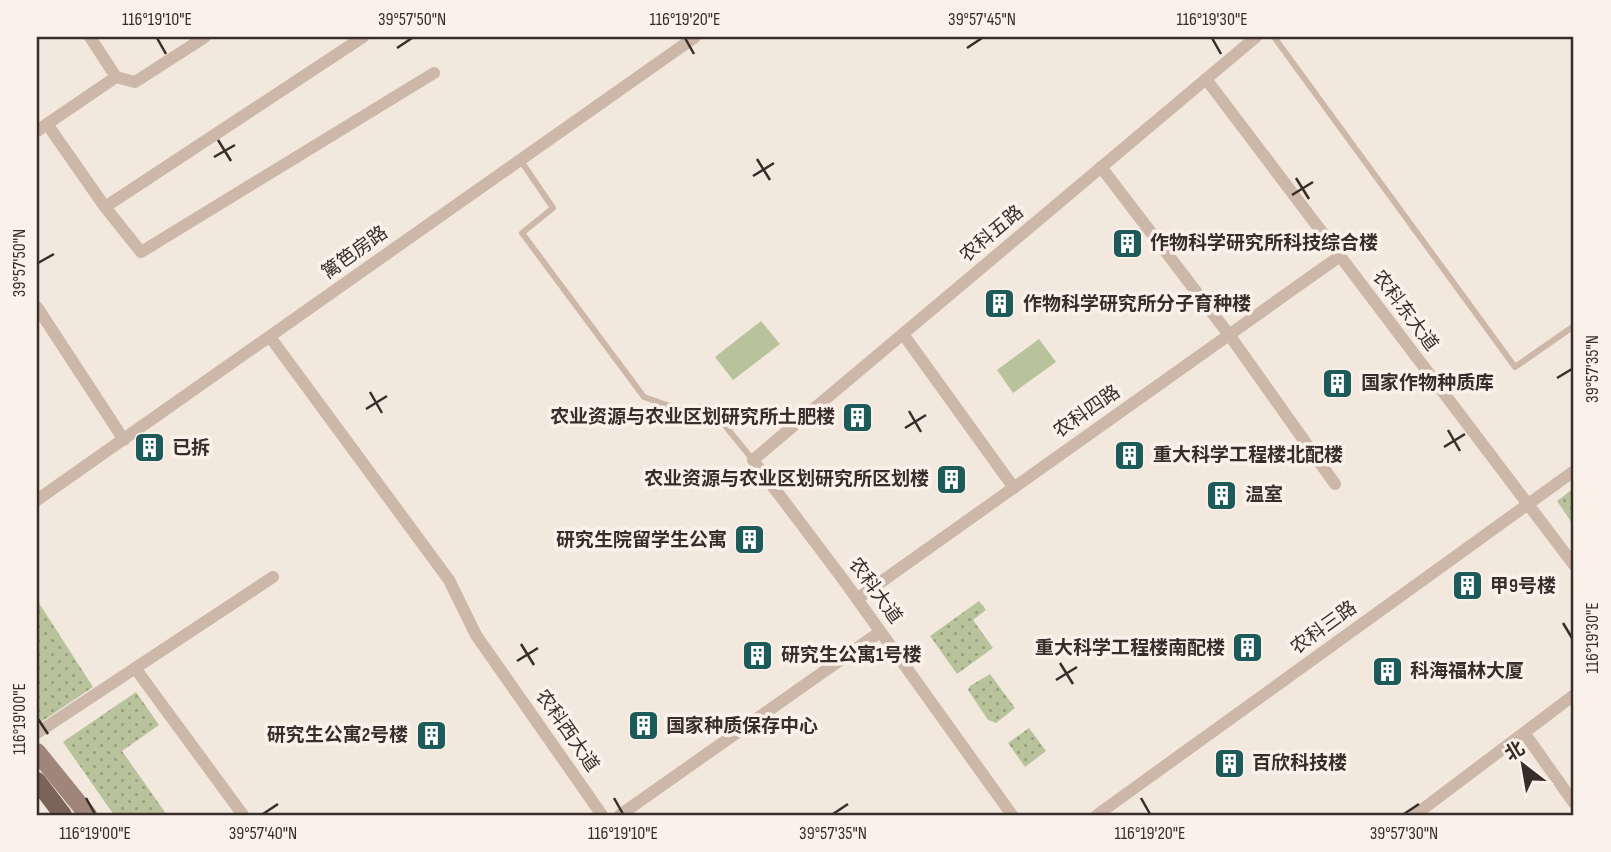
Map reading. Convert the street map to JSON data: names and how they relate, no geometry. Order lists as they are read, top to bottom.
{
  "streets": {
    "street": [
      "农科五路",
      "篱笆房路",
      "农科东大道",
      "农科四路",
      "农科大道",
      "农科三路",
      "农科西大道"
    ]
  },
  "crossings": [
    ["农科五路", "农科东大道"],
    ["农科五路", "农科大道"],
    ["篱笆房路", "农科西大道"],
    ["农科东大道", "农科四路"],
    ["农科东大道", "农科三路"],
    ["农科四路", "农科大道"]
  ],
  "places": {
    "building": [
      "作物科学研究所科技综合楼",
      "作物科学研究所分子育种楼",
      "国家作物种质库",
      "农业资源与农业区划研究所土肥楼",
      "已拆",
      "重大科学工程楼北配楼",
      "农业资源与农业区划研究所区划楼",
      "温室",
      "研究生院留学生公寓",
      "甲9号楼",
      "重大科学工程楼南配楼",
      "研究生公寓1号楼",
      "科海福林大厦",
      "国家种质保存中心",
      "研究生公寓2号楼",
      "百欣科技楼"
    ]
  },
  "north": "top left",
  "coordinates": [
    "116°19'10\"E",
    "39°57'50\"N",
    "116°19'20\"E",
    "39°57'45\"N",
    "116°19'30\"E",
    "39°57'35\"N",
    "116°19'00\"E",
    "39°57'40\"N",
    "39°57'30\"N"
  ]
}
